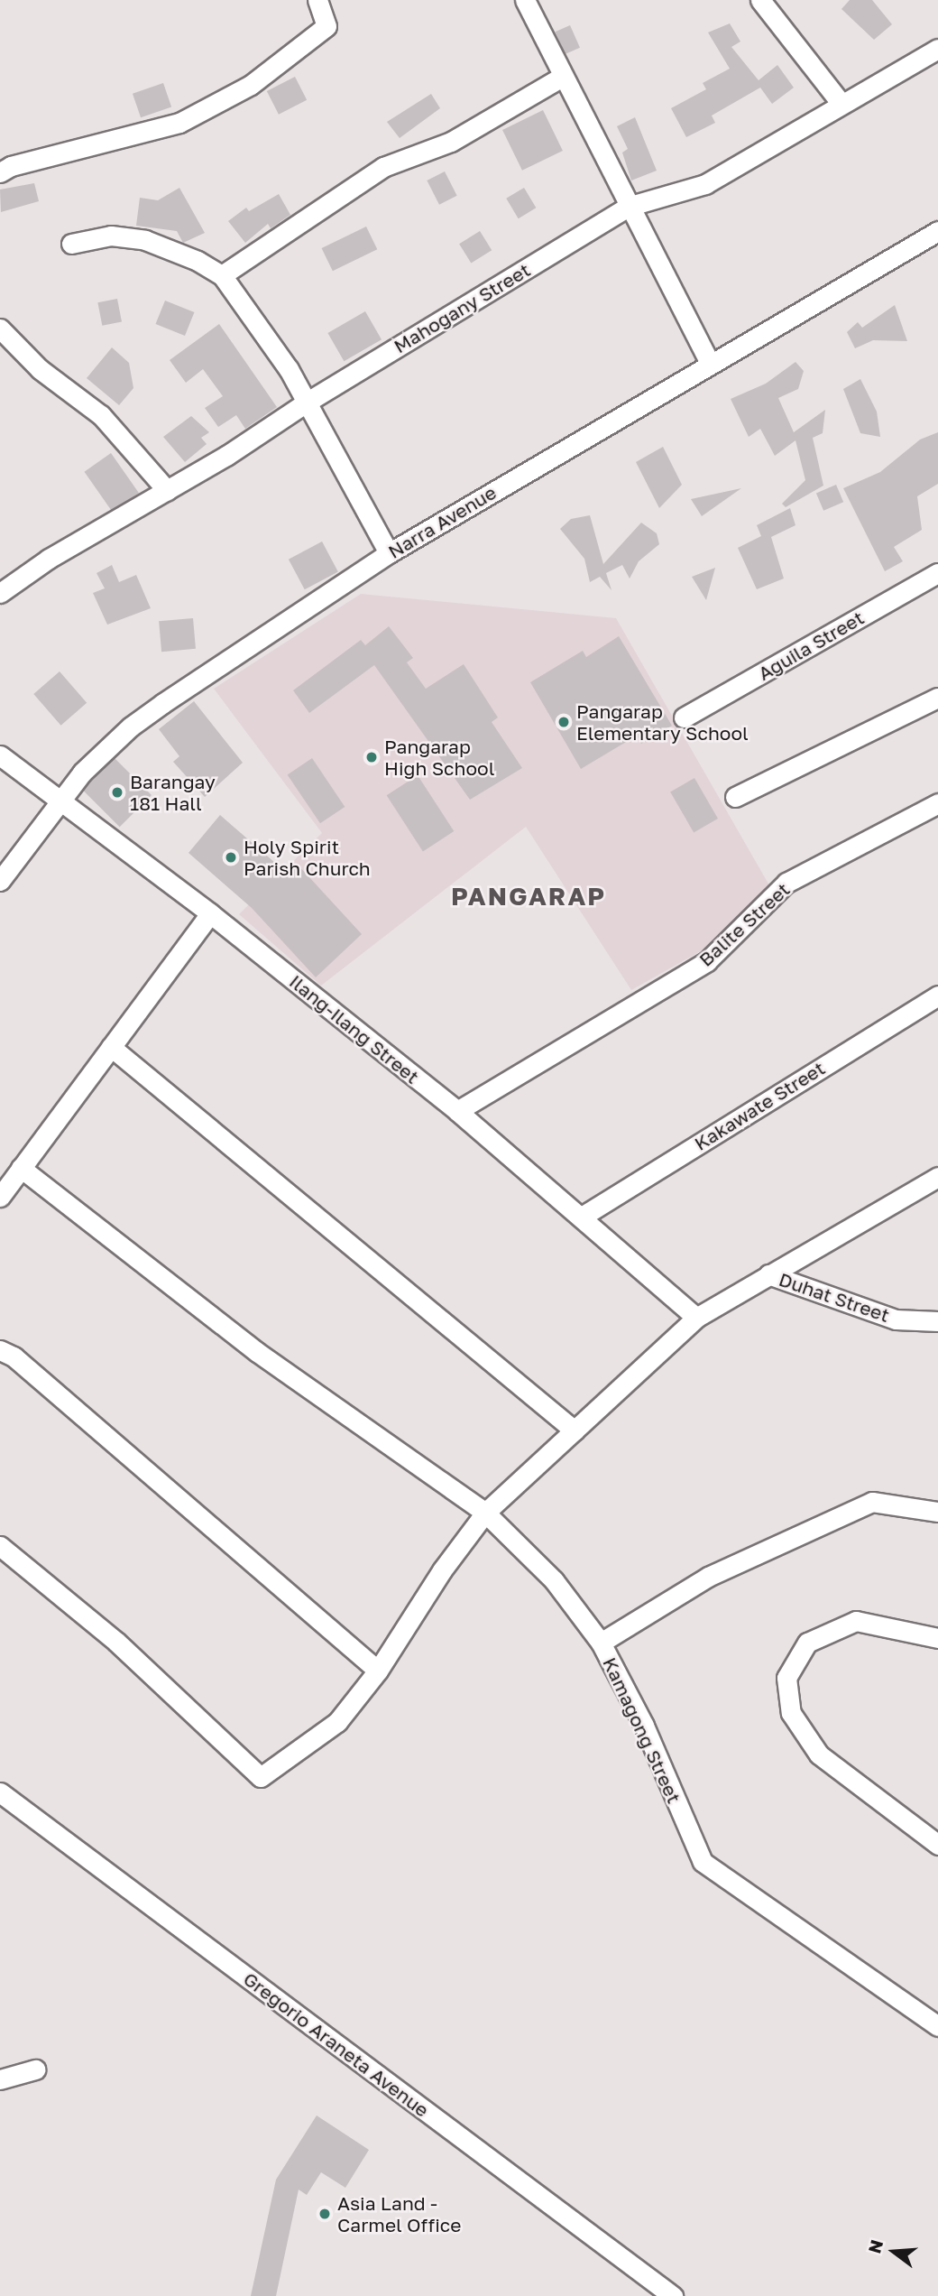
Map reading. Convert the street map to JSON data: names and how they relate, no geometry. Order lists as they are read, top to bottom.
{
  "streets": {
    "street": [
      "Mahogany Street",
      "Narra Avenue",
      "Aguila Street",
      "Balite Street",
      "Ilang-Ilang Street",
      "Kakawate Street",
      "Duhat Street",
      "Kamagong Street",
      "Gregorio Araneta Avenue"
    ]
  },
  "crossings": [
    ["Narra Avenue", "Ilang-Ilang Street"],
    ["Balite Street", "Ilang-Ilang Street"],
    ["Ilang-Ilang Street", "Kakawate Street"]
  ],
  "districts": ["PANGARAP"],
  "places": [
    "Pangarap Elementary School",
    "Pangarap High School",
    "Barangay 181 Hall",
    "Holy Spirit Parish Church",
    "Asia Land - Carmel Office"
  ],
  "north": "left"
}
